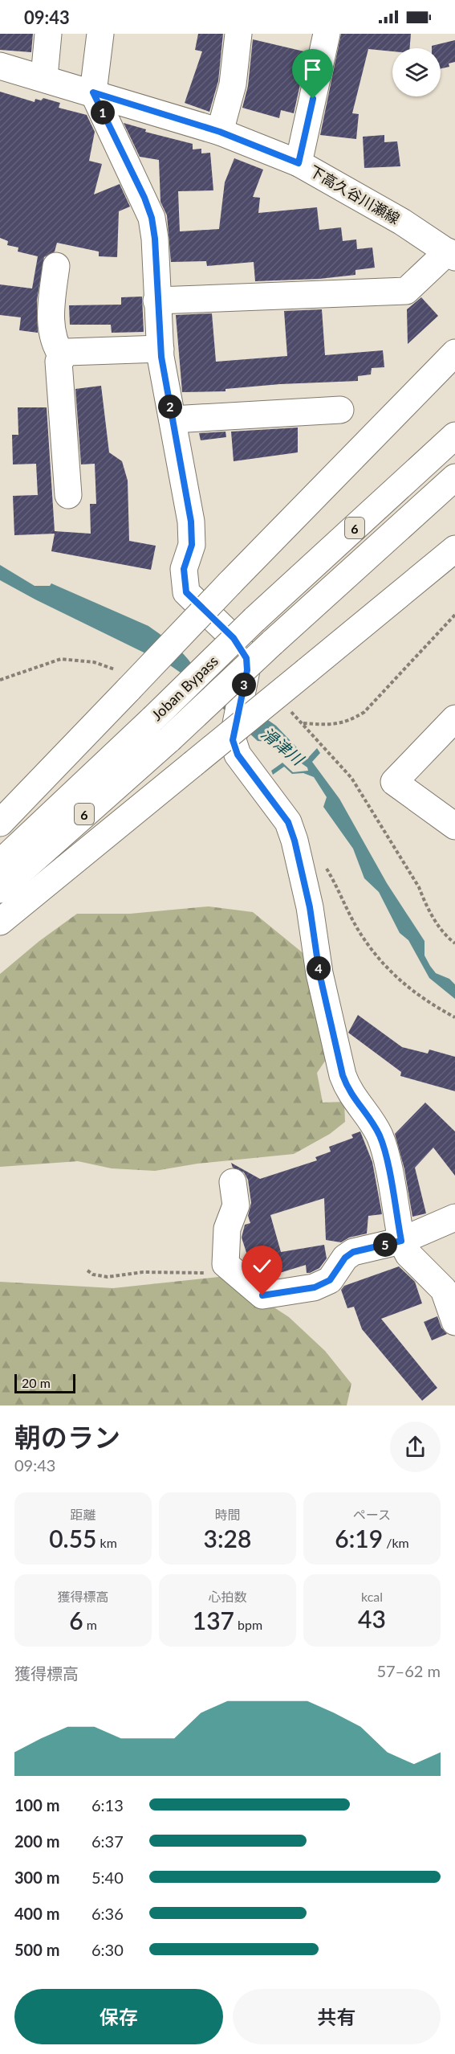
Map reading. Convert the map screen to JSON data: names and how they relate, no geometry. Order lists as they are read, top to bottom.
{
  "streets": {
    "main road": ["下高久谷川瀬線", "6", "Joban Bypass"]
  },
  "water": ["滑津川"],
  "scale_bar": "20 m",
  "page": {
    "status": "09:43",
    "pins": [
      "1",
      "2",
      "3",
      "4",
      "5"
    ],
    "scale": "20 m",
    "heading": ["朝のラン", "09:43"],
    "stats": [
      ["距離", "0.55 km"],
      ["時間", "3:28"],
      ["ペース", "6:19 /km"],
      ["獲得標高", "6 m"],
      ["心拍数", "137 bpm"],
      ["kcal", "43"]
    ],
    "chart": ["獲得標高", "57–62 m"],
    "list": [
      {
        "name": "100 m",
        "note": "6:13"
      },
      {
        "name": "200 m",
        "note": "6:37"
      },
      {
        "name": "300 m",
        "note": "5:40"
      },
      {
        "name": "400 m",
        "note": "6:36"
      },
      {
        "name": "500 m",
        "note": "6:30"
      }
    ],
    "buttons": ["保存", "共有"]
  }
}
